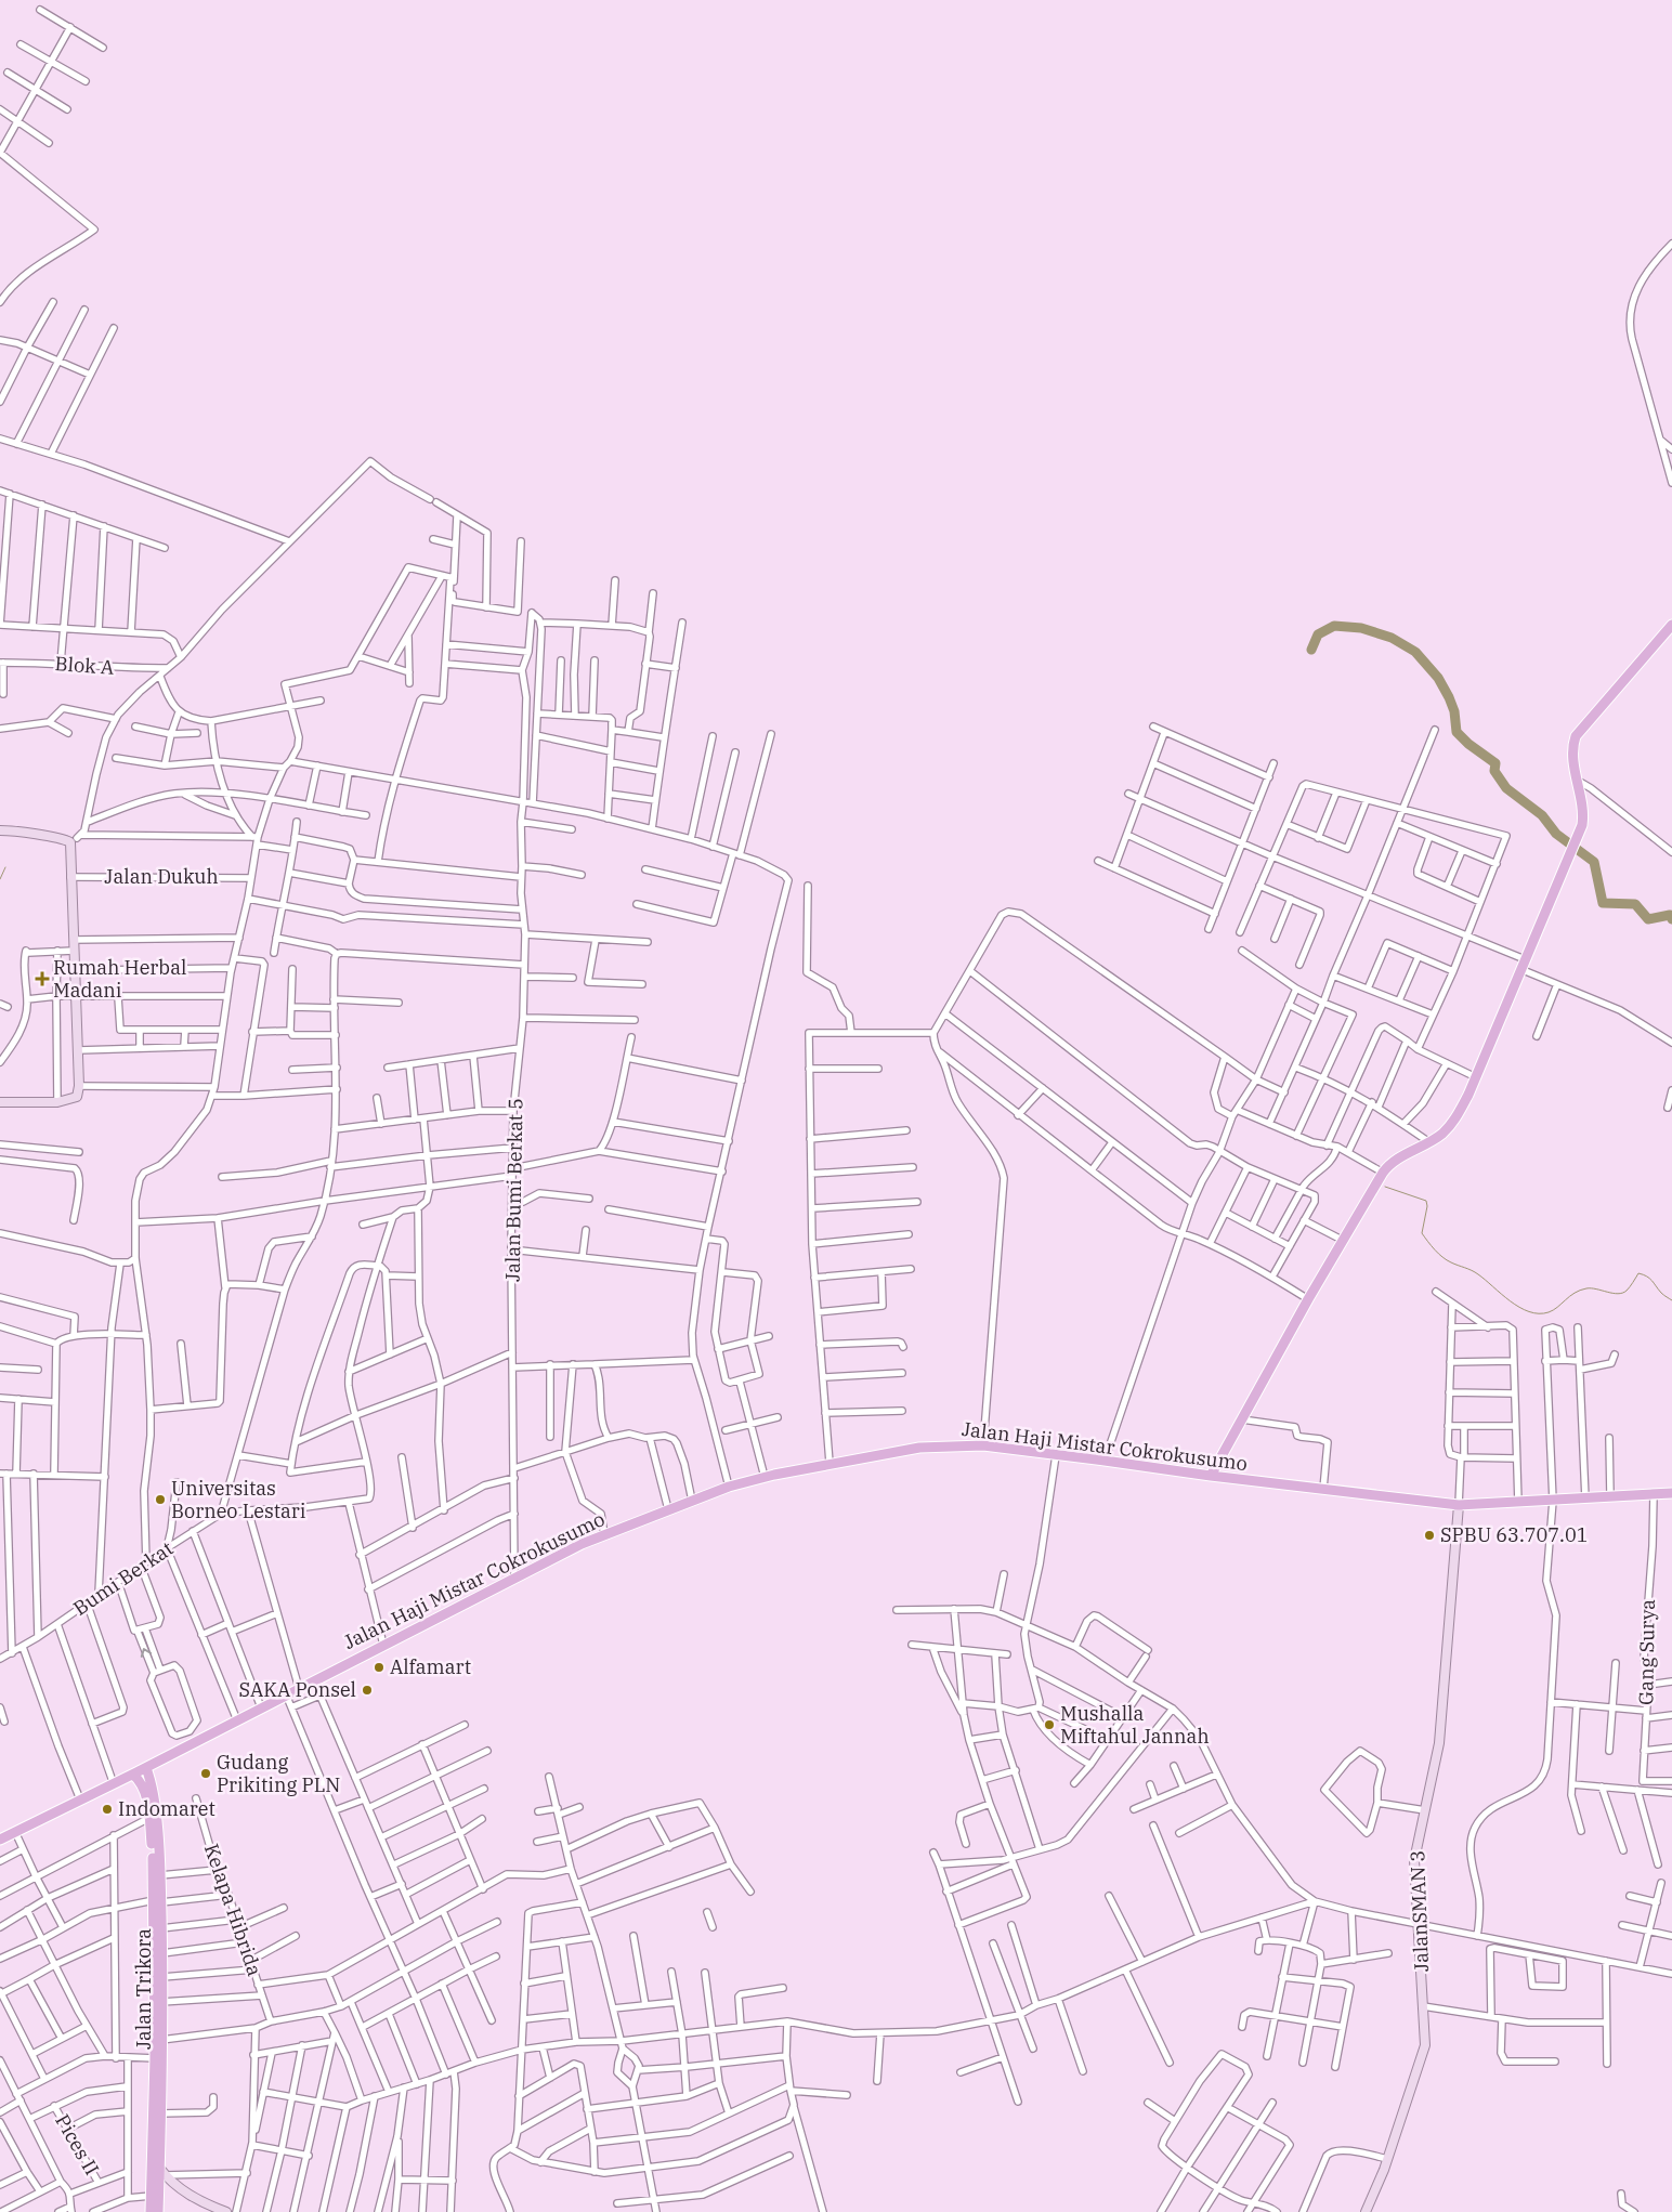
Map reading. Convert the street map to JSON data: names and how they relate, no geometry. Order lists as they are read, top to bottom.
{
  "streets": {
    "main road": ["Jalan Haji Mistar Cokrokusumo", "Jalan Trikora"],
    "street": [
      "Blok A",
      "Jalan Dukuh",
      "Jalan Bumi Berkat 5",
      "Bumi Berkat",
      "Gang Surya",
      "Kelapa Hibrida",
      "JalanSMAN 3",
      "Pices II"
    ]
  },
  "crossings": [
    ["Jalan Bumi Berkat 5", "Jalan Haji Mistar Cokrokusumo"],
    ["Jalan Haji Mistar Cokrokusumo", "Gang Surya"],
    ["Jalan Haji Mistar Cokrokusumo", "JalanSMAN 3"],
    ["Jalan Haji Mistar Cokrokusumo", "Jalan Trikora"]
  ],
  "places": {
    "health": ["Rumah Herbal Madani"],
    "other": [
      "Universitas Borneo Lestari",
      "SPBU 63.707.01",
      "Alfamart",
      "SAKA Ponsel",
      "Mushalla Miftahul Jannah",
      "Gudang Prikiting PLN",
      "Indomaret"
    ]
  }
}
